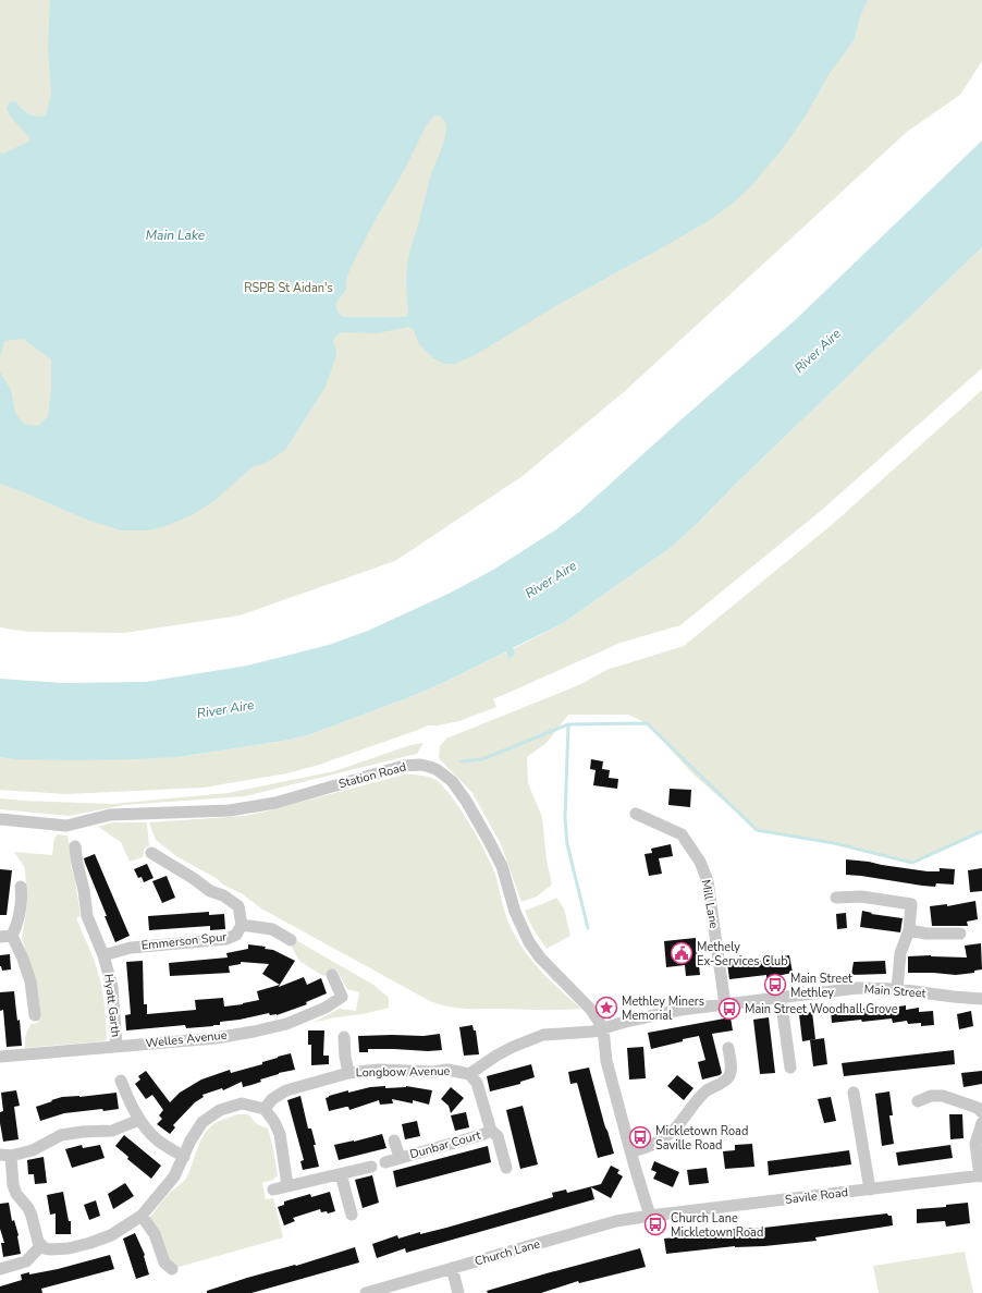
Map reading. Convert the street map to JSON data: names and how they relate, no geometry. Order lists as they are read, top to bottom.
{
  "streets": {
    "street": [
      "Station Road",
      "Mill Lane",
      "Emmerson Spur",
      "Main Street",
      "Hyatt Garth",
      "Welles Avenue",
      "Longbow Avenue",
      "Dunbar Court",
      "Savile Road",
      "Church Lane"
    ]
  },
  "crossings": [
    ["Station Road", "Main Street"],
    ["Mill Lane", "Main Street"],
    ["Emmerson Spur", "Hyatt Garth"],
    ["Hyatt Garth", "Welles Avenue"],
    ["Longbow Avenue", "Dunbar Court"],
    ["Savile Road", "Church Lane"]
  ],
  "water": ["Main Lake", "River Aire"],
  "parks": ["RSPB St Aidan's"],
  "places": {
    "public building": ["Methely Ex-Services Club"],
    "bus stop": [
      "Main Street Methley",
      "Main Street Woodhall Grove",
      "Mickletown Road Saville Road",
      "Church Lane Mickletown Road"
    ],
    "place": ["Methley Miners Memorial"]
  }
}
